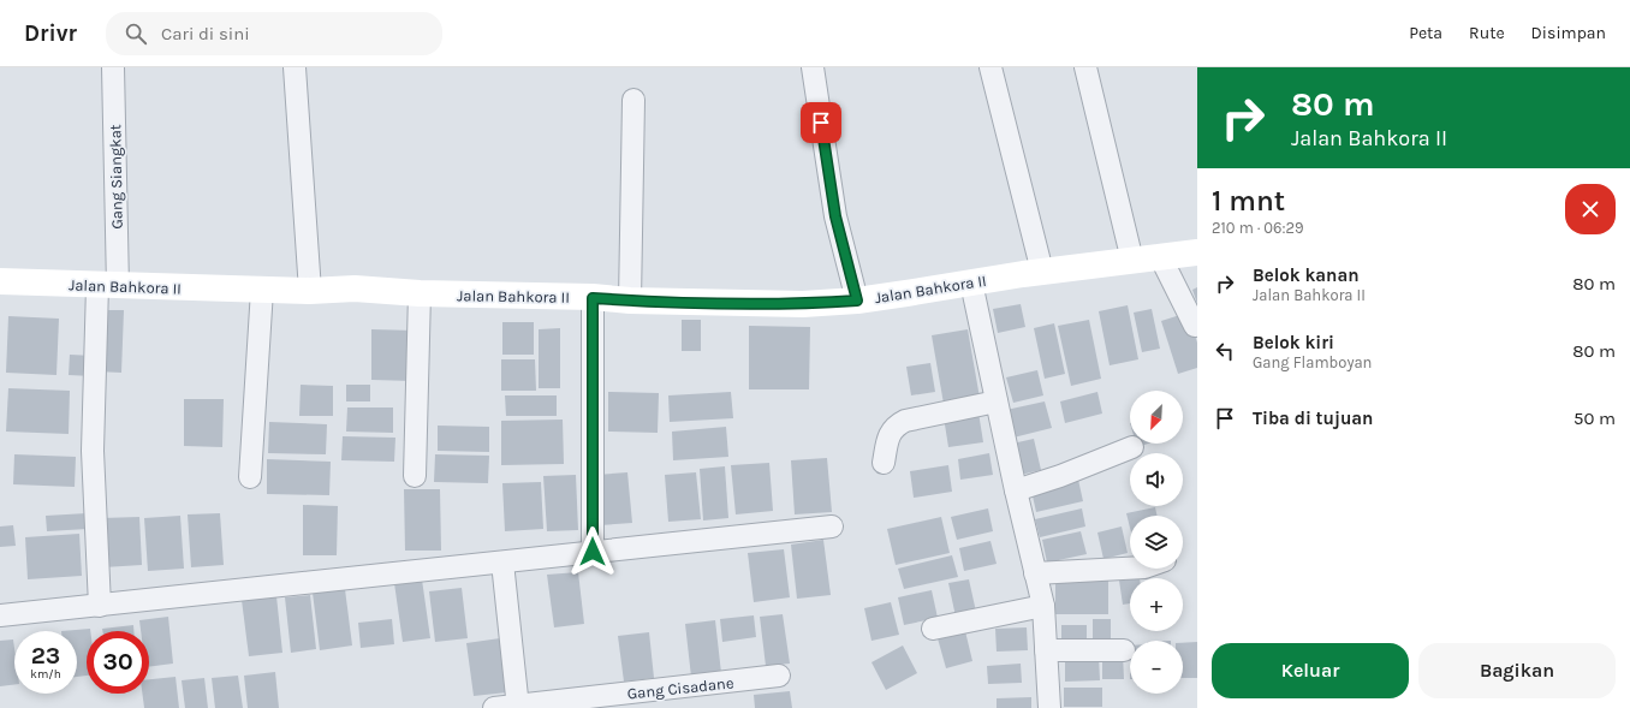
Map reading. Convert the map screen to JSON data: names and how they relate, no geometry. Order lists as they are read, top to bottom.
{
  "streets": {
    "street": ["Gang Siangkat", "Jalan Bahkora II", "Gang Cisadane"]
  },
  "crossings": [
    ["Gang Siangkat", "Jalan Bahkora II"]
  ],
  "north": "bottom left",
  "page": {
    "header": "Drivr",
    "search": "Cari di sini",
    "nav": ["Peta", "Rute", "Disimpan"],
    "turn": ["80 m", "Jalan Bahkora II"],
    "heading": ["1 mnt", "210 m · 06:29"],
    "list": [
      {
        "name": "Belok kanan",
        "note": "Jalan Bahkora II",
        "value": "80 m"
      },
      {
        "name": "Belok kiri",
        "note": "Gang Flamboyan",
        "value": "80 m"
      },
      {
        "name": "Tiba di tujuan",
        "value": "50 m"
      }
    ],
    "map_buttons": ["+", "−"],
    "speed": "23 km/h",
    "limit": "30",
    "buttons": ["Keluar", "Bagikan"]
  }
}
